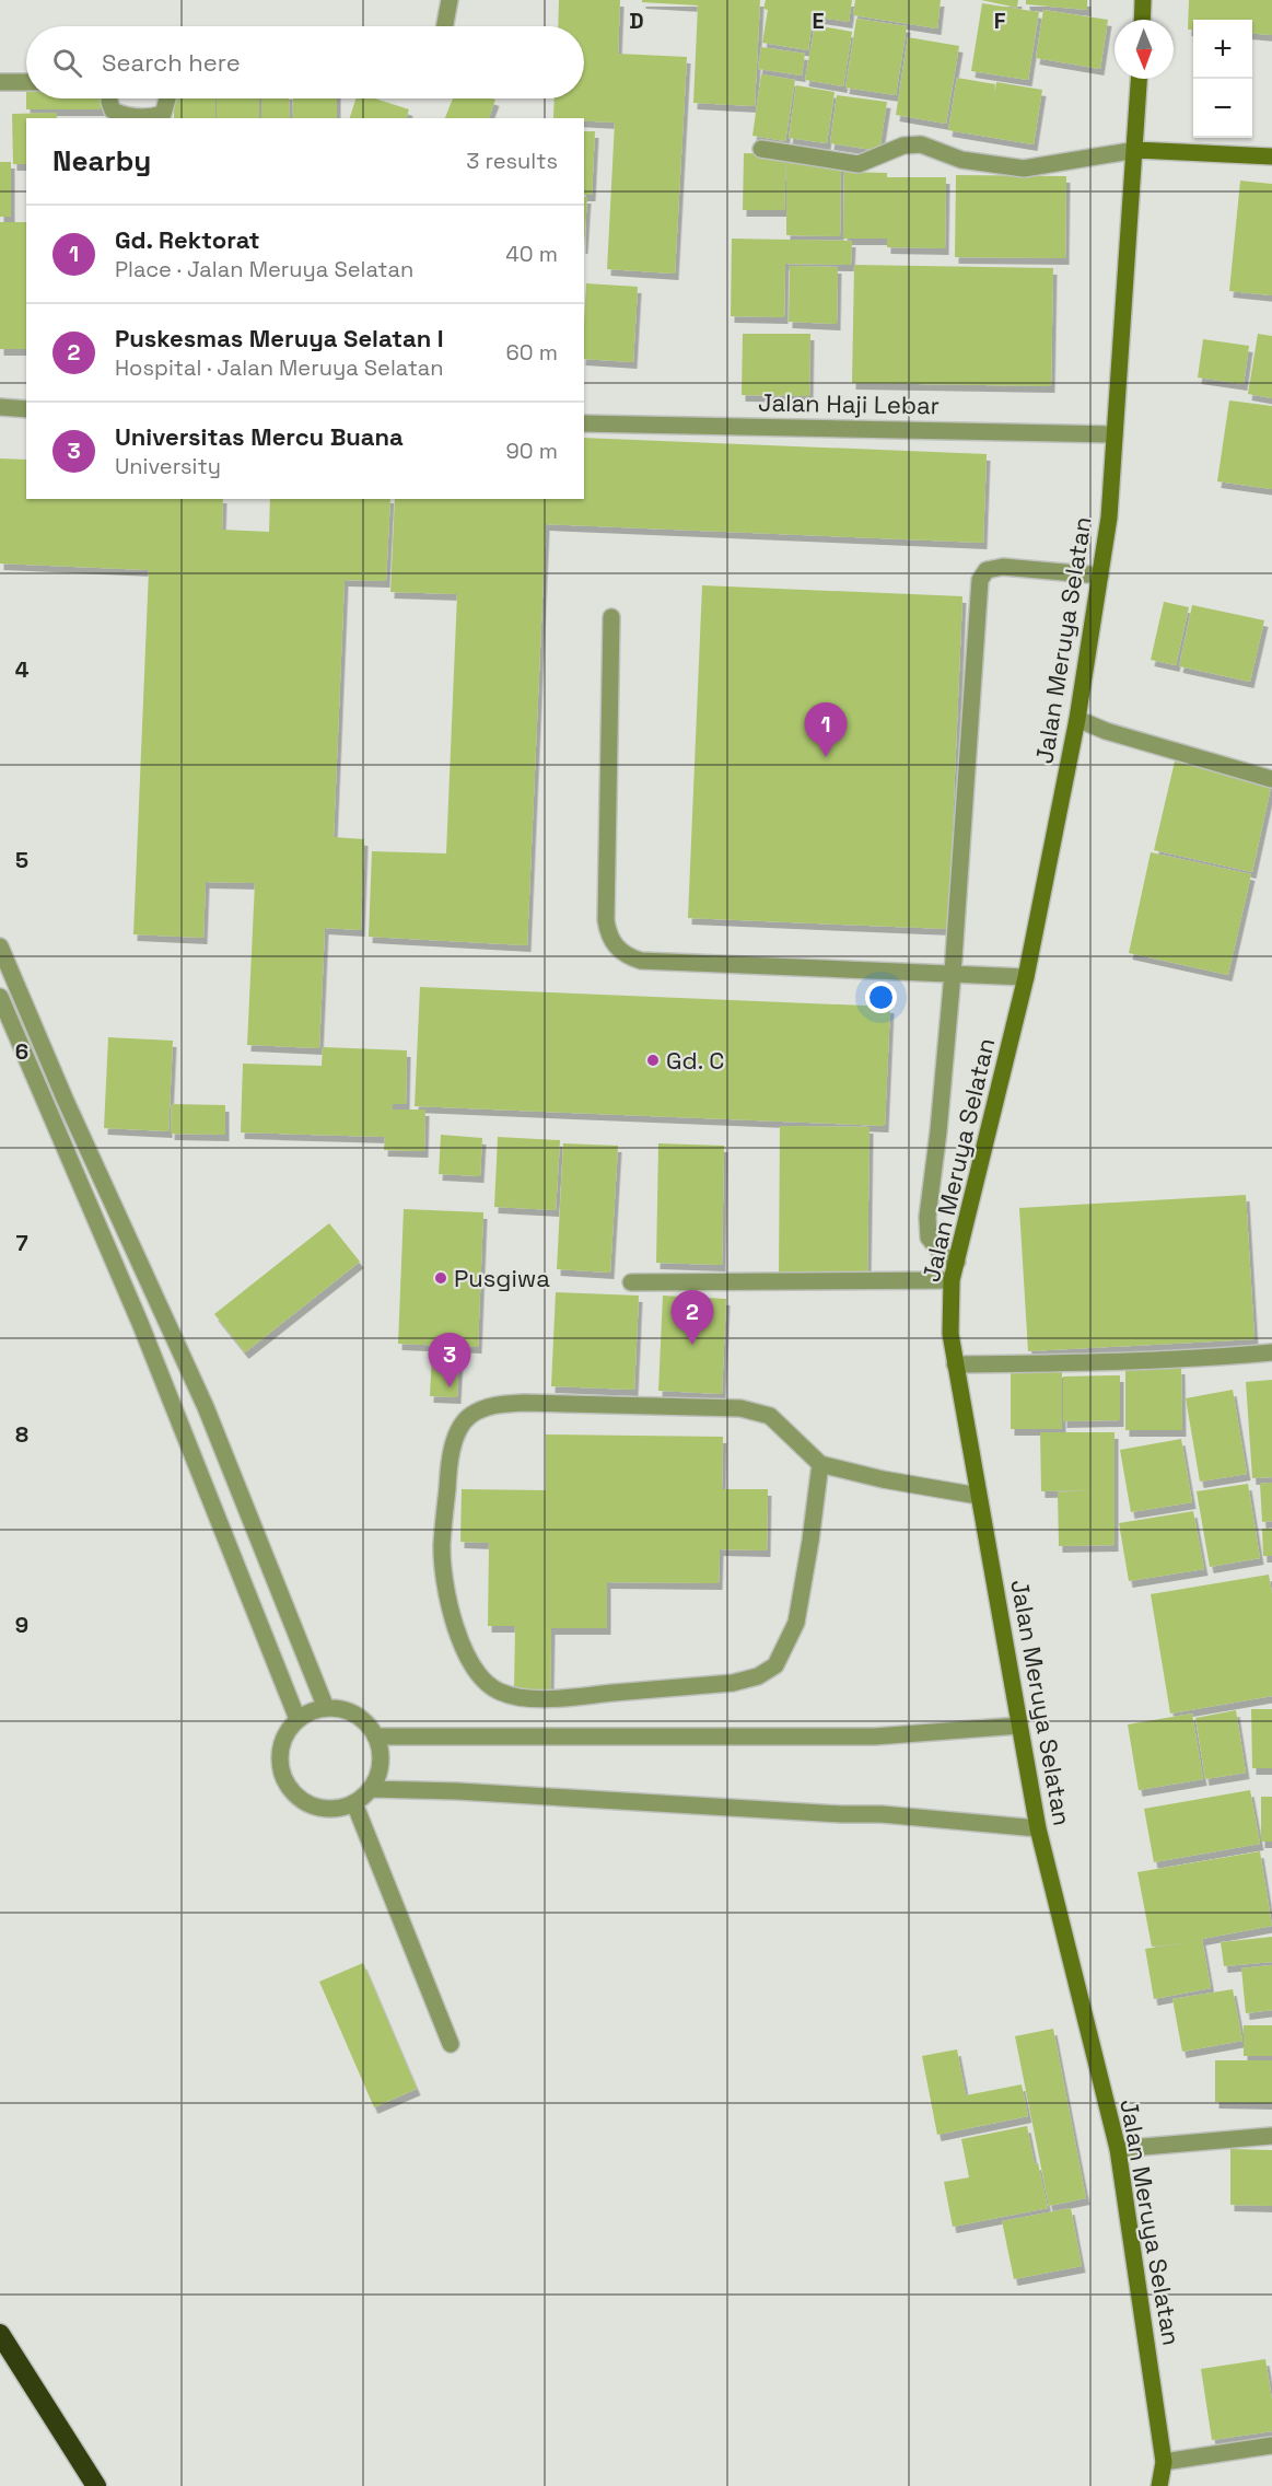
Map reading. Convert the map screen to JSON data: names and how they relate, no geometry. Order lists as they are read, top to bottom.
{
  "streets": {
    "main road": ["Jalan Meruya Selatan"],
    "street": ["Jalan Haji Lebar"]
  },
  "crossings": [
    ["Jalan Haji Lebar", "Jalan Meruya Selatan"]
  ],
  "places": ["Gd. C", "Pusgiwa"],
  "north": "bottom",
  "page": {
    "map_buttons": ["+", "−"],
    "search": "Search here",
    "heading": ["Nearby", "3 results"],
    "list": [
      {
        "mark": "1",
        "name": "Gd. Rektorat",
        "note": "Place · Jalan Meruya Selatan",
        "value": "40 m"
      },
      {
        "mark": "2",
        "name": "Puskesmas Meruya Selatan I",
        "note": "Hospital · Jalan Meruya Selatan",
        "value": "60 m"
      },
      {
        "mark": "3",
        "name": "Universitas Mercu Buana",
        "note": "University",
        "value": "90 m"
      }
    ],
    "pins": ["1", "2", "3"]
  },
  "grid": {
    "columns": ["D", "E", "F"],
    "rows": [
      "4",
      "5",
      "6",
      "7",
      "8",
      "9"
    ]
  }
}
